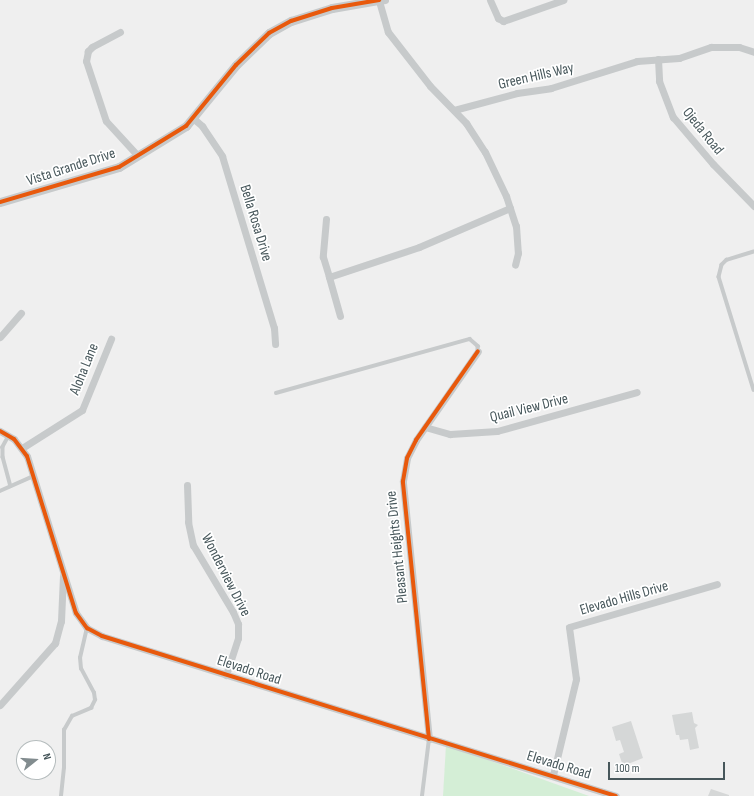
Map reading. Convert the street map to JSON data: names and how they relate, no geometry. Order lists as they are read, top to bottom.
{
  "streets": {
    "street": [
      "Green Hills Way",
      "Ojeda Road",
      "Vista Grande Drive",
      "Bella Rosa Drive",
      "Aloha Lane",
      "Quail View Drive",
      "Pleasant Heights Drive",
      "Wonderview Drive",
      "Elevado Hills Drive",
      "Elevado Road"
    ]
  },
  "crossings": [
    ["Green Hills Way", "Ojeda Road"],
    ["Vista Grande Drive", "Bella Rosa Drive"],
    ["Aloha Lane", "Elevado Road"],
    ["Quail View Drive", "Pleasant Heights Drive"],
    ["Pleasant Heights Drive", "Elevado Road"],
    ["Wonderview Drive", "Elevado Road"],
    ["Elevado Hills Drive", "Elevado Road"]
  ],
  "scale_bar": "100 m",
  "north": "right"
}
